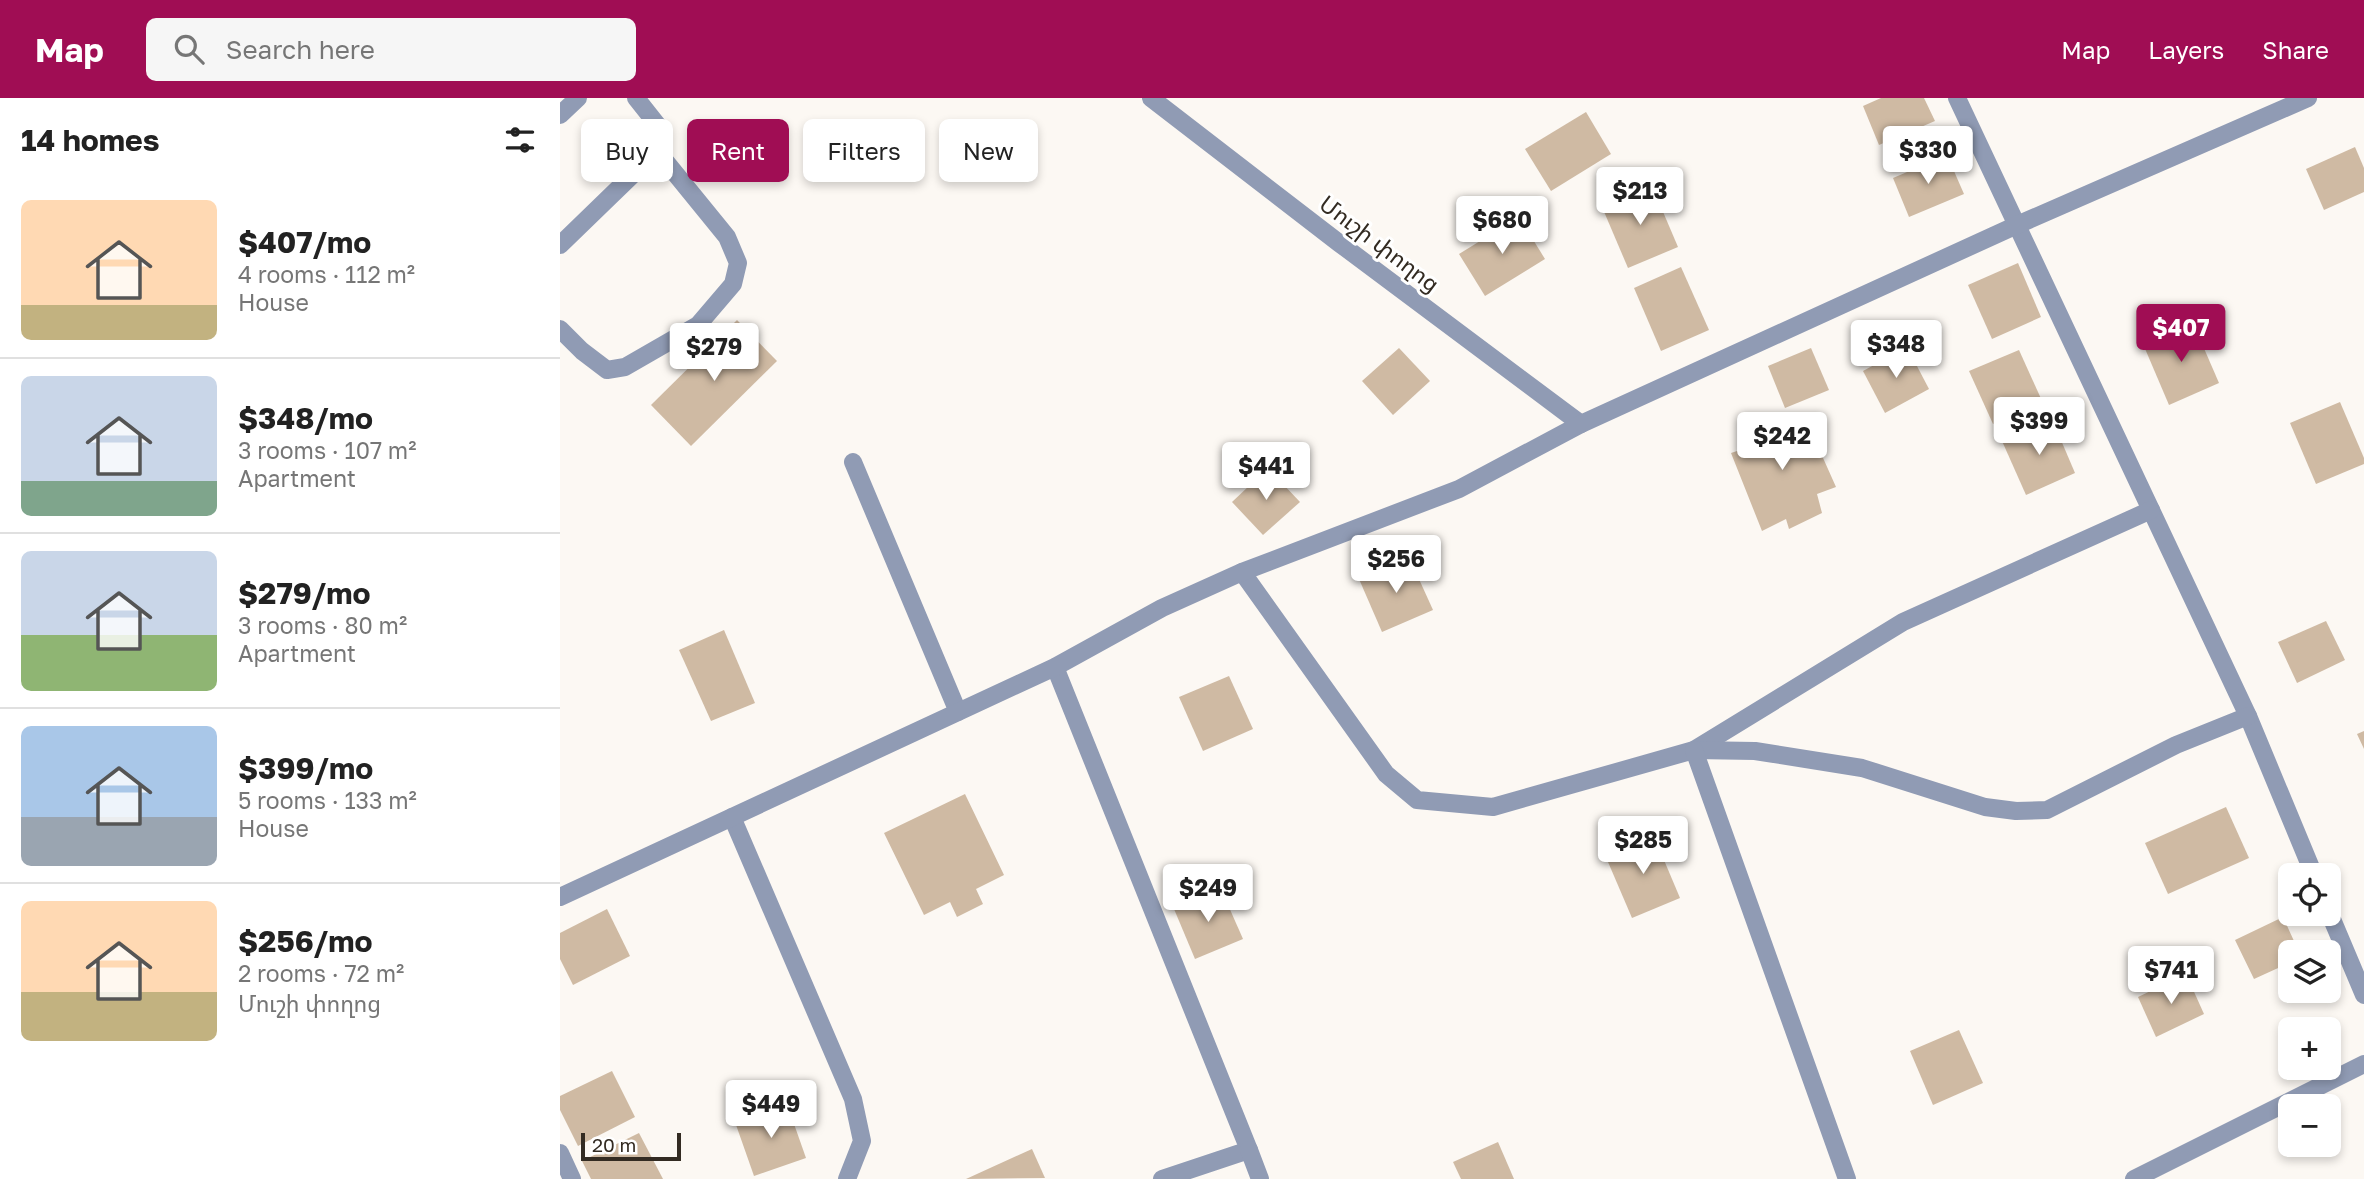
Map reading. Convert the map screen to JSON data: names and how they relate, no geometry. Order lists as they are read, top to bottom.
{
  "streets": {
    "street": ["Մուշի փողոց"]
  },
  "scale_bar": "20 m",
  "page": {
    "header": "Map",
    "search": "Search here",
    "nav": ["Map", "Layers", "Share"],
    "heading": "14 homes",
    "chip": [
      "Buy",
      "Rent",
      "Filters",
      "New"
    ],
    "price": [
      "$330",
      "$213",
      "$680",
      "$407",
      "$348",
      "$279",
      "$399",
      "$242",
      "$441",
      "$256",
      "$285",
      "$249",
      "$741",
      "$449"
    ],
    "list": [
      {
        "name": "$407/mo",
        "note": "4 rooms · 112 m² · House"
      },
      {
        "name": "$348/mo",
        "note": "3 rooms · 107 m² · Apartment"
      },
      {
        "name": "$279/mo",
        "note": "3 rooms · 80 m² · Apartment"
      },
      {
        "name": "$399/mo",
        "note": "5 rooms · 133 m² · House"
      },
      {
        "name": "$256/mo",
        "note": "2 rooms · 72 m² · Մուշի փողոց"
      }
    ],
    "map_buttons": ["+", "−"],
    "scale": "20 m"
  }
}
